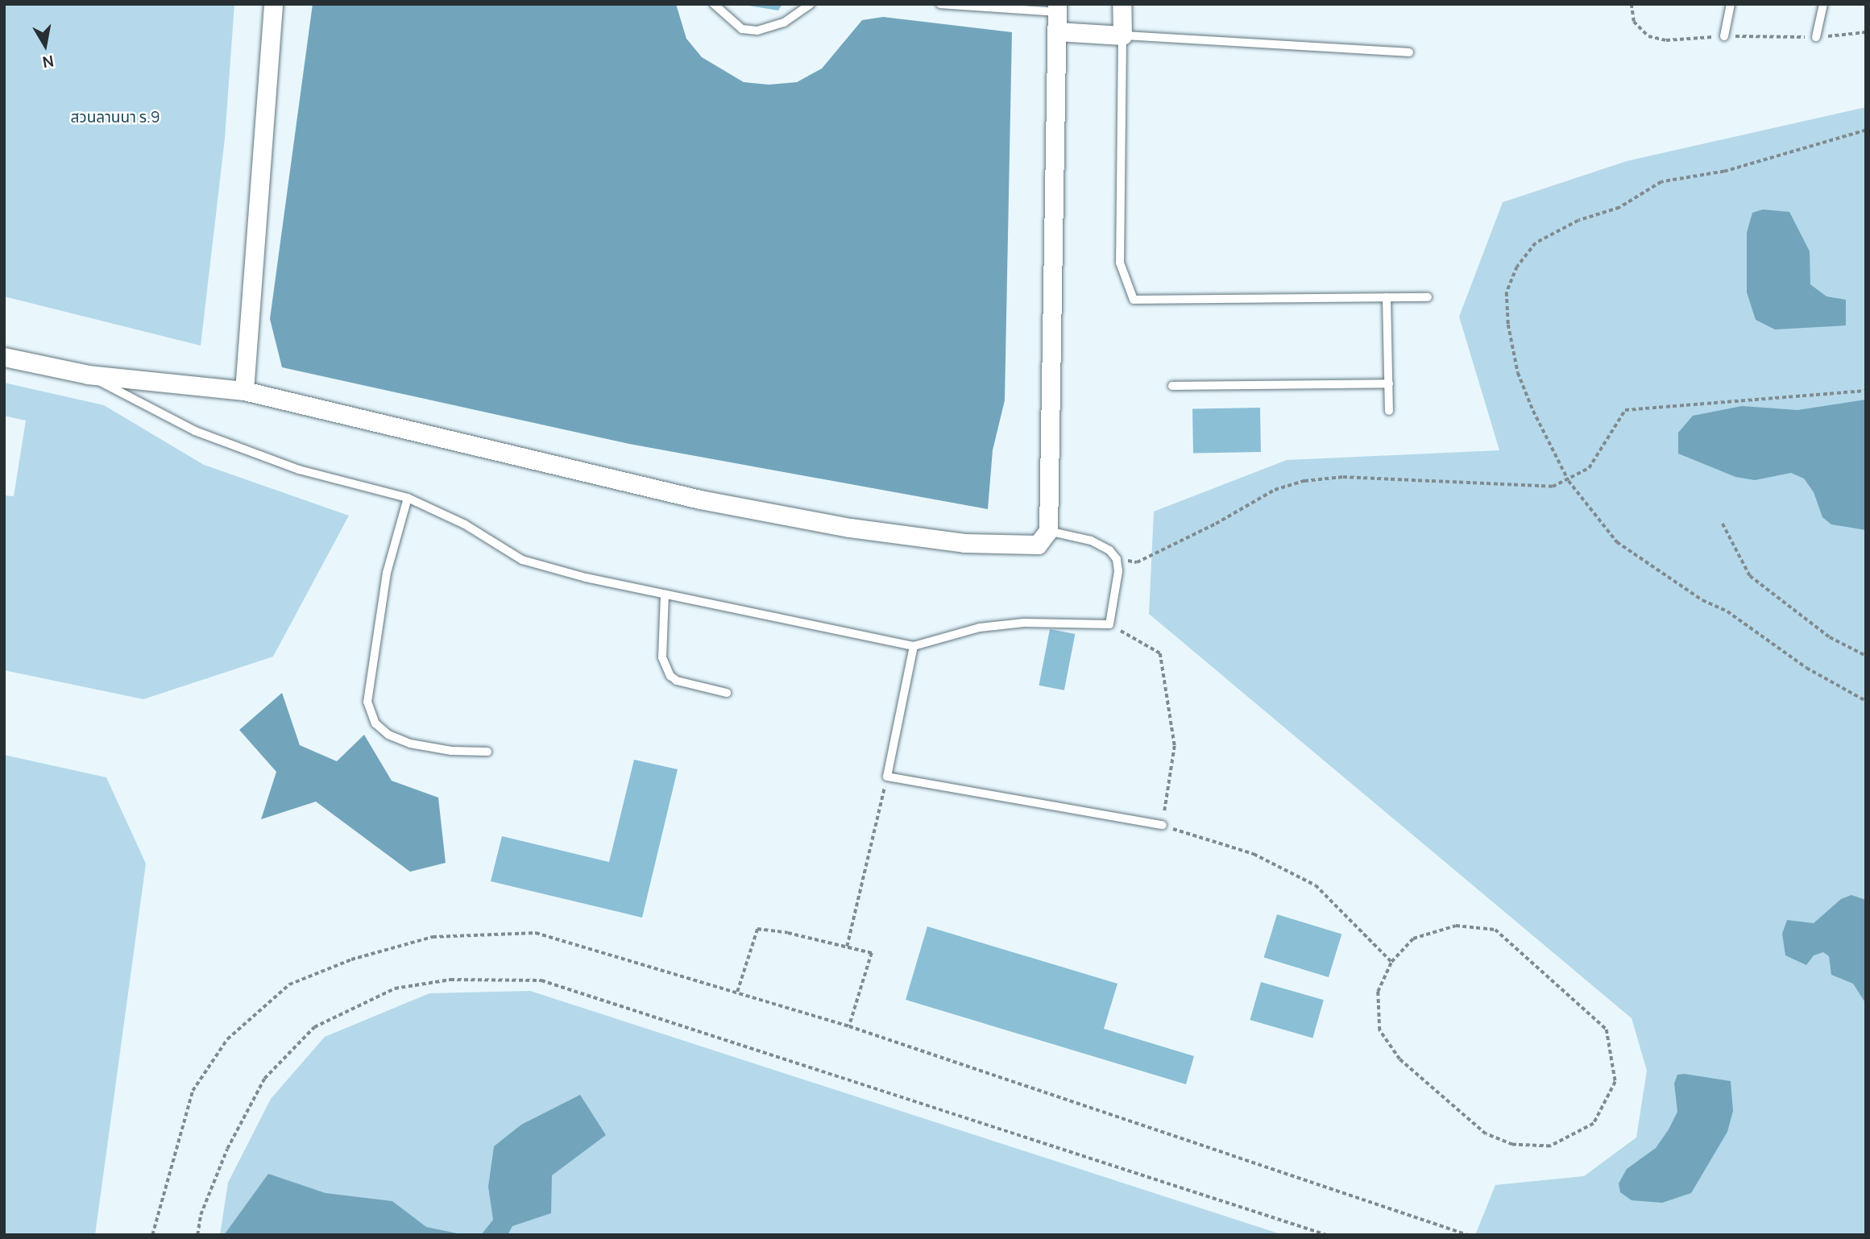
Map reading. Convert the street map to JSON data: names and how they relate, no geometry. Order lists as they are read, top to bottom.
{
  "parks": ["สวนลานนา ร.9"],
  "north": "bottom"
}
